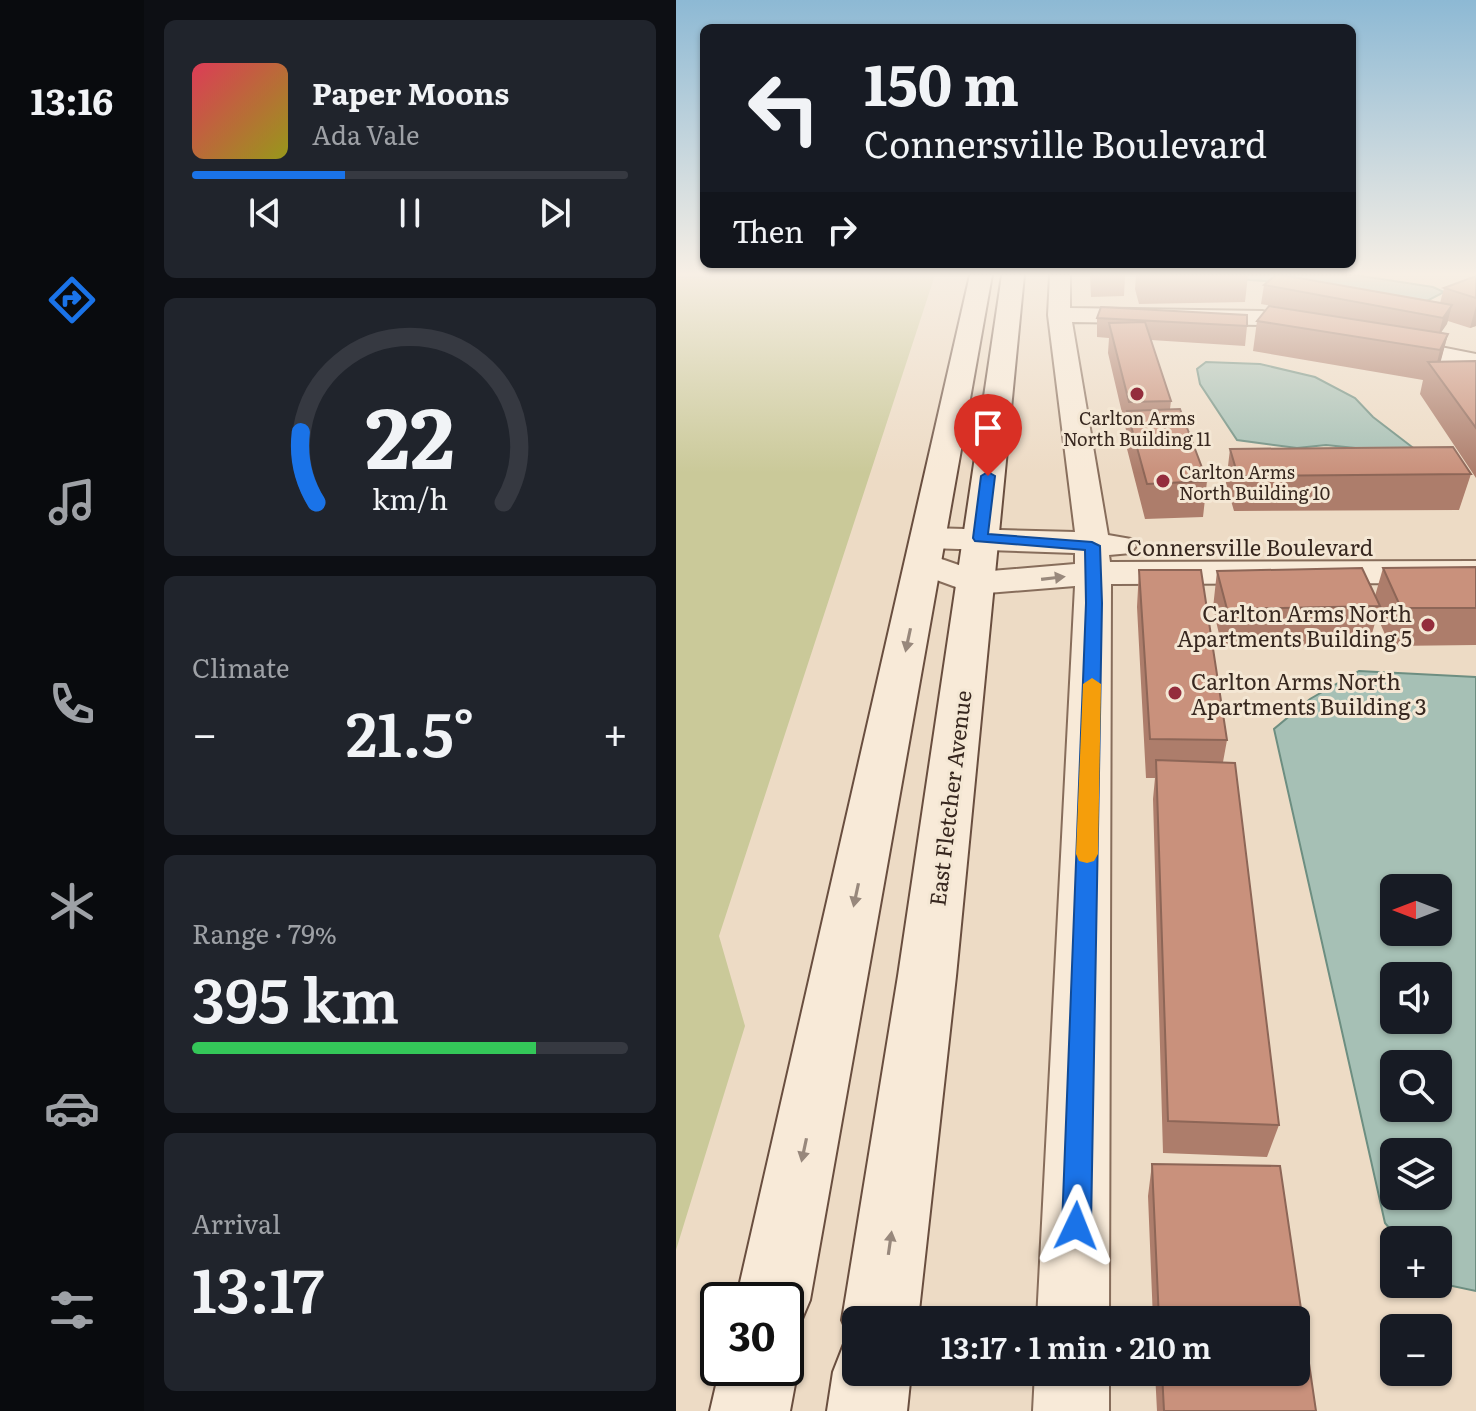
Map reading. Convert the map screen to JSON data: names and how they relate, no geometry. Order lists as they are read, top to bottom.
{
  "streets": {
    "main road": ["East Fletcher Avenue"],
    "street": ["Connersville Boulevard"]
  },
  "crossings": [
    ["Connersville Boulevard", "East Fletcher Avenue"]
  ],
  "places": [
    "Carlton Arms North Building 11",
    "Carlton Arms North Building 10",
    "Carlton Arms North Apartments Building 5",
    "Carlton Arms North Apartments Building 3"
  ],
  "north": "left",
  "page": {
    "tabs": "13:16",
    "turn": ["150 m", "Connersville Boulevard"],
    "song": ["Paper Moons", "Ada Vale"],
    "then": "Then",
    "tile": [
      "Climate",
      ["Range · 79%", "395 km"],
      ["Arrival", "13:17"]
    ],
    "heat": ["−", "21.5°", "+"],
    "map_buttons": ["+", "−"],
    "limit": "30",
    "trip": "13:17 · 1 min · 210 m",
    "gauge": ["22", "km/h"]
  }
}
